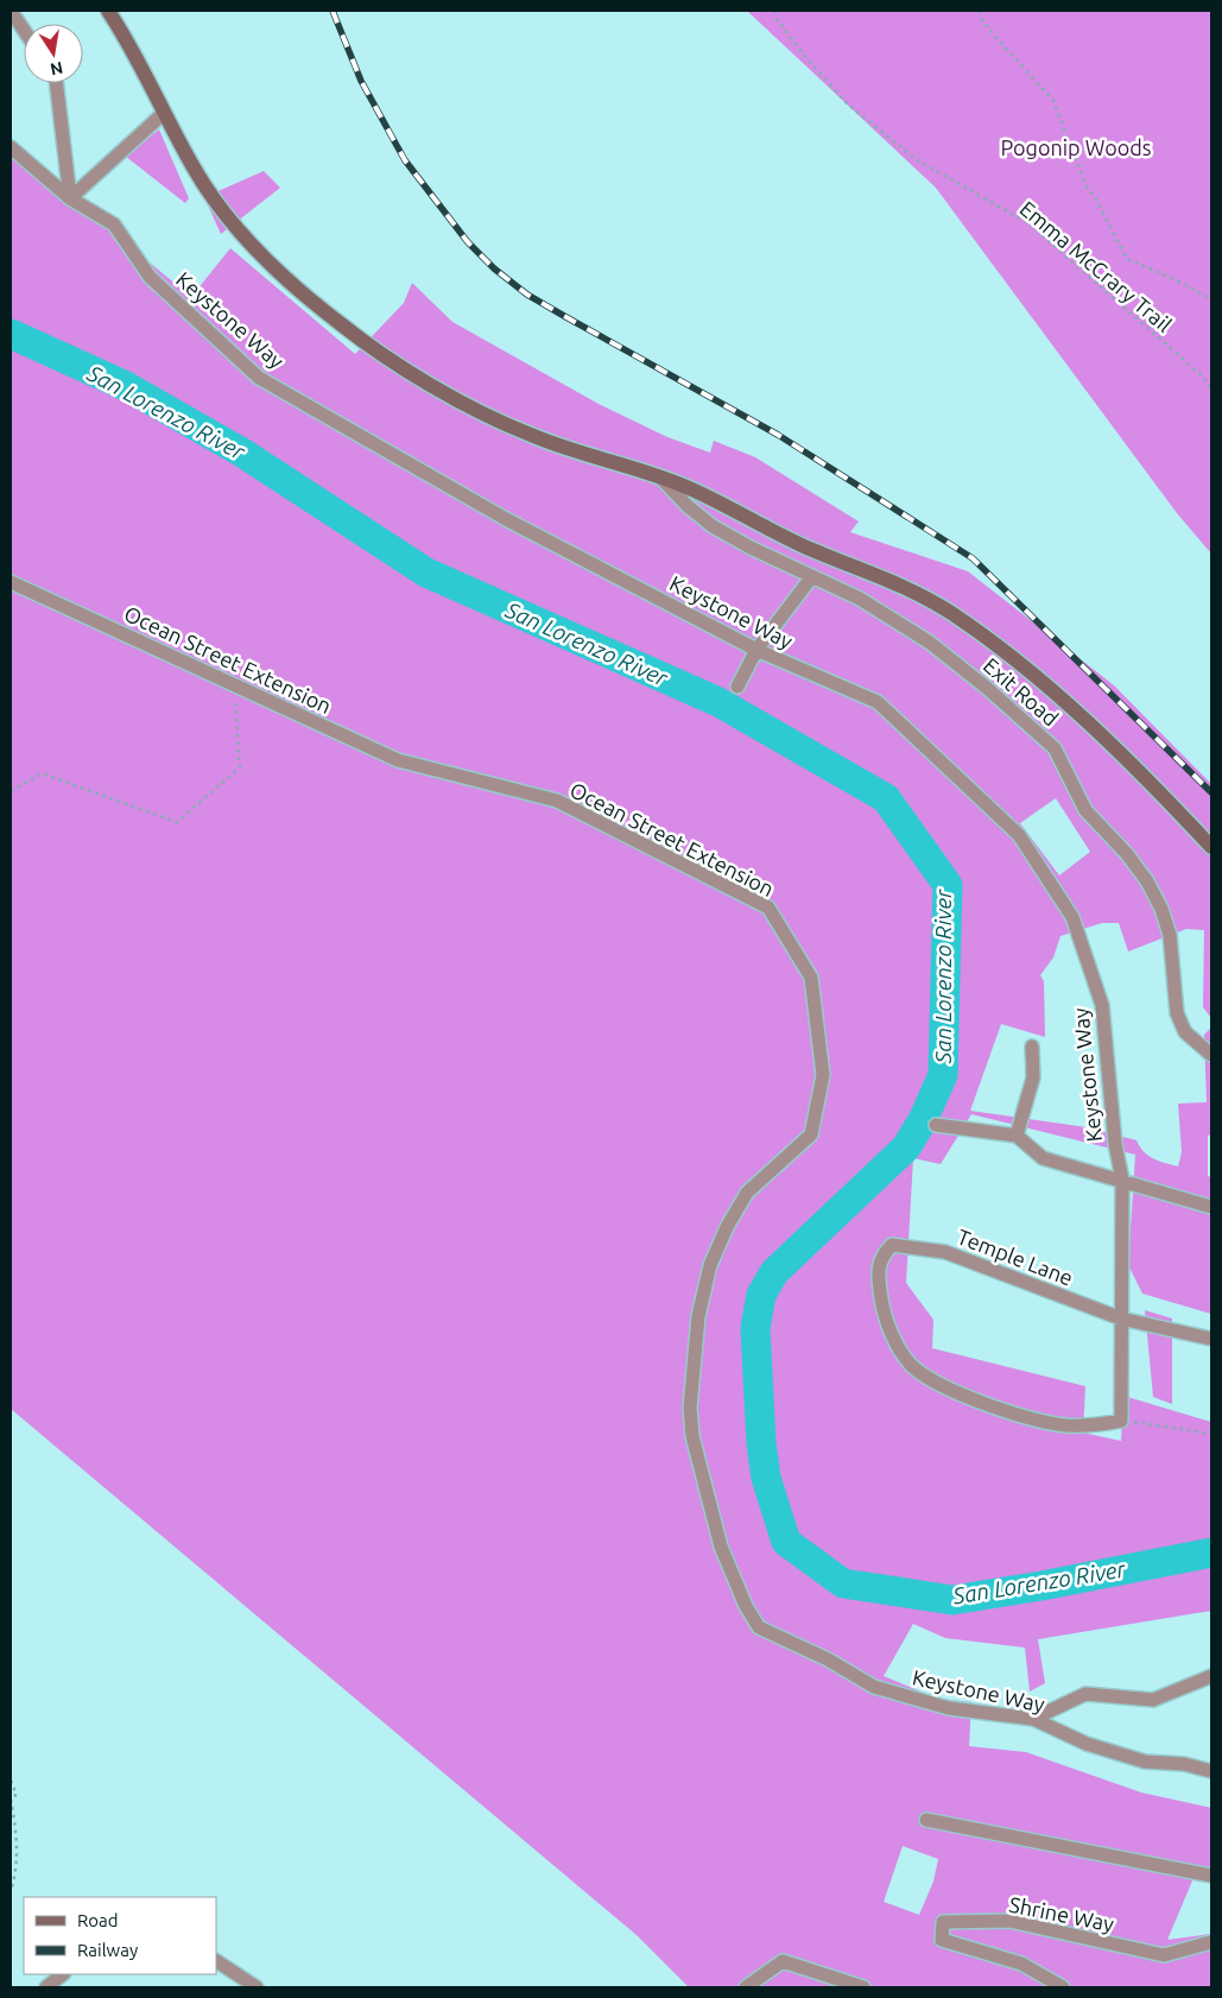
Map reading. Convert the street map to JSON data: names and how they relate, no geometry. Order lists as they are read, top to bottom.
{
  "streets": {
    "street": [
      "Keystone Way",
      "Ocean Street Extension",
      "Exit Road",
      "Temple Lane",
      "Shrine Way"
    ],
    "path": ["Emma McCrary Trail"]
  },
  "crossings": [
    ["Keystone Way", "Ocean Street Extension"],
    ["Keystone Way", "Temple Lane"]
  ],
  "water": ["San Lorenzo River"],
  "parks": ["Pogonip Woods"],
  "legend": ["Road", "Railway"],
  "north": "bottom"
}
